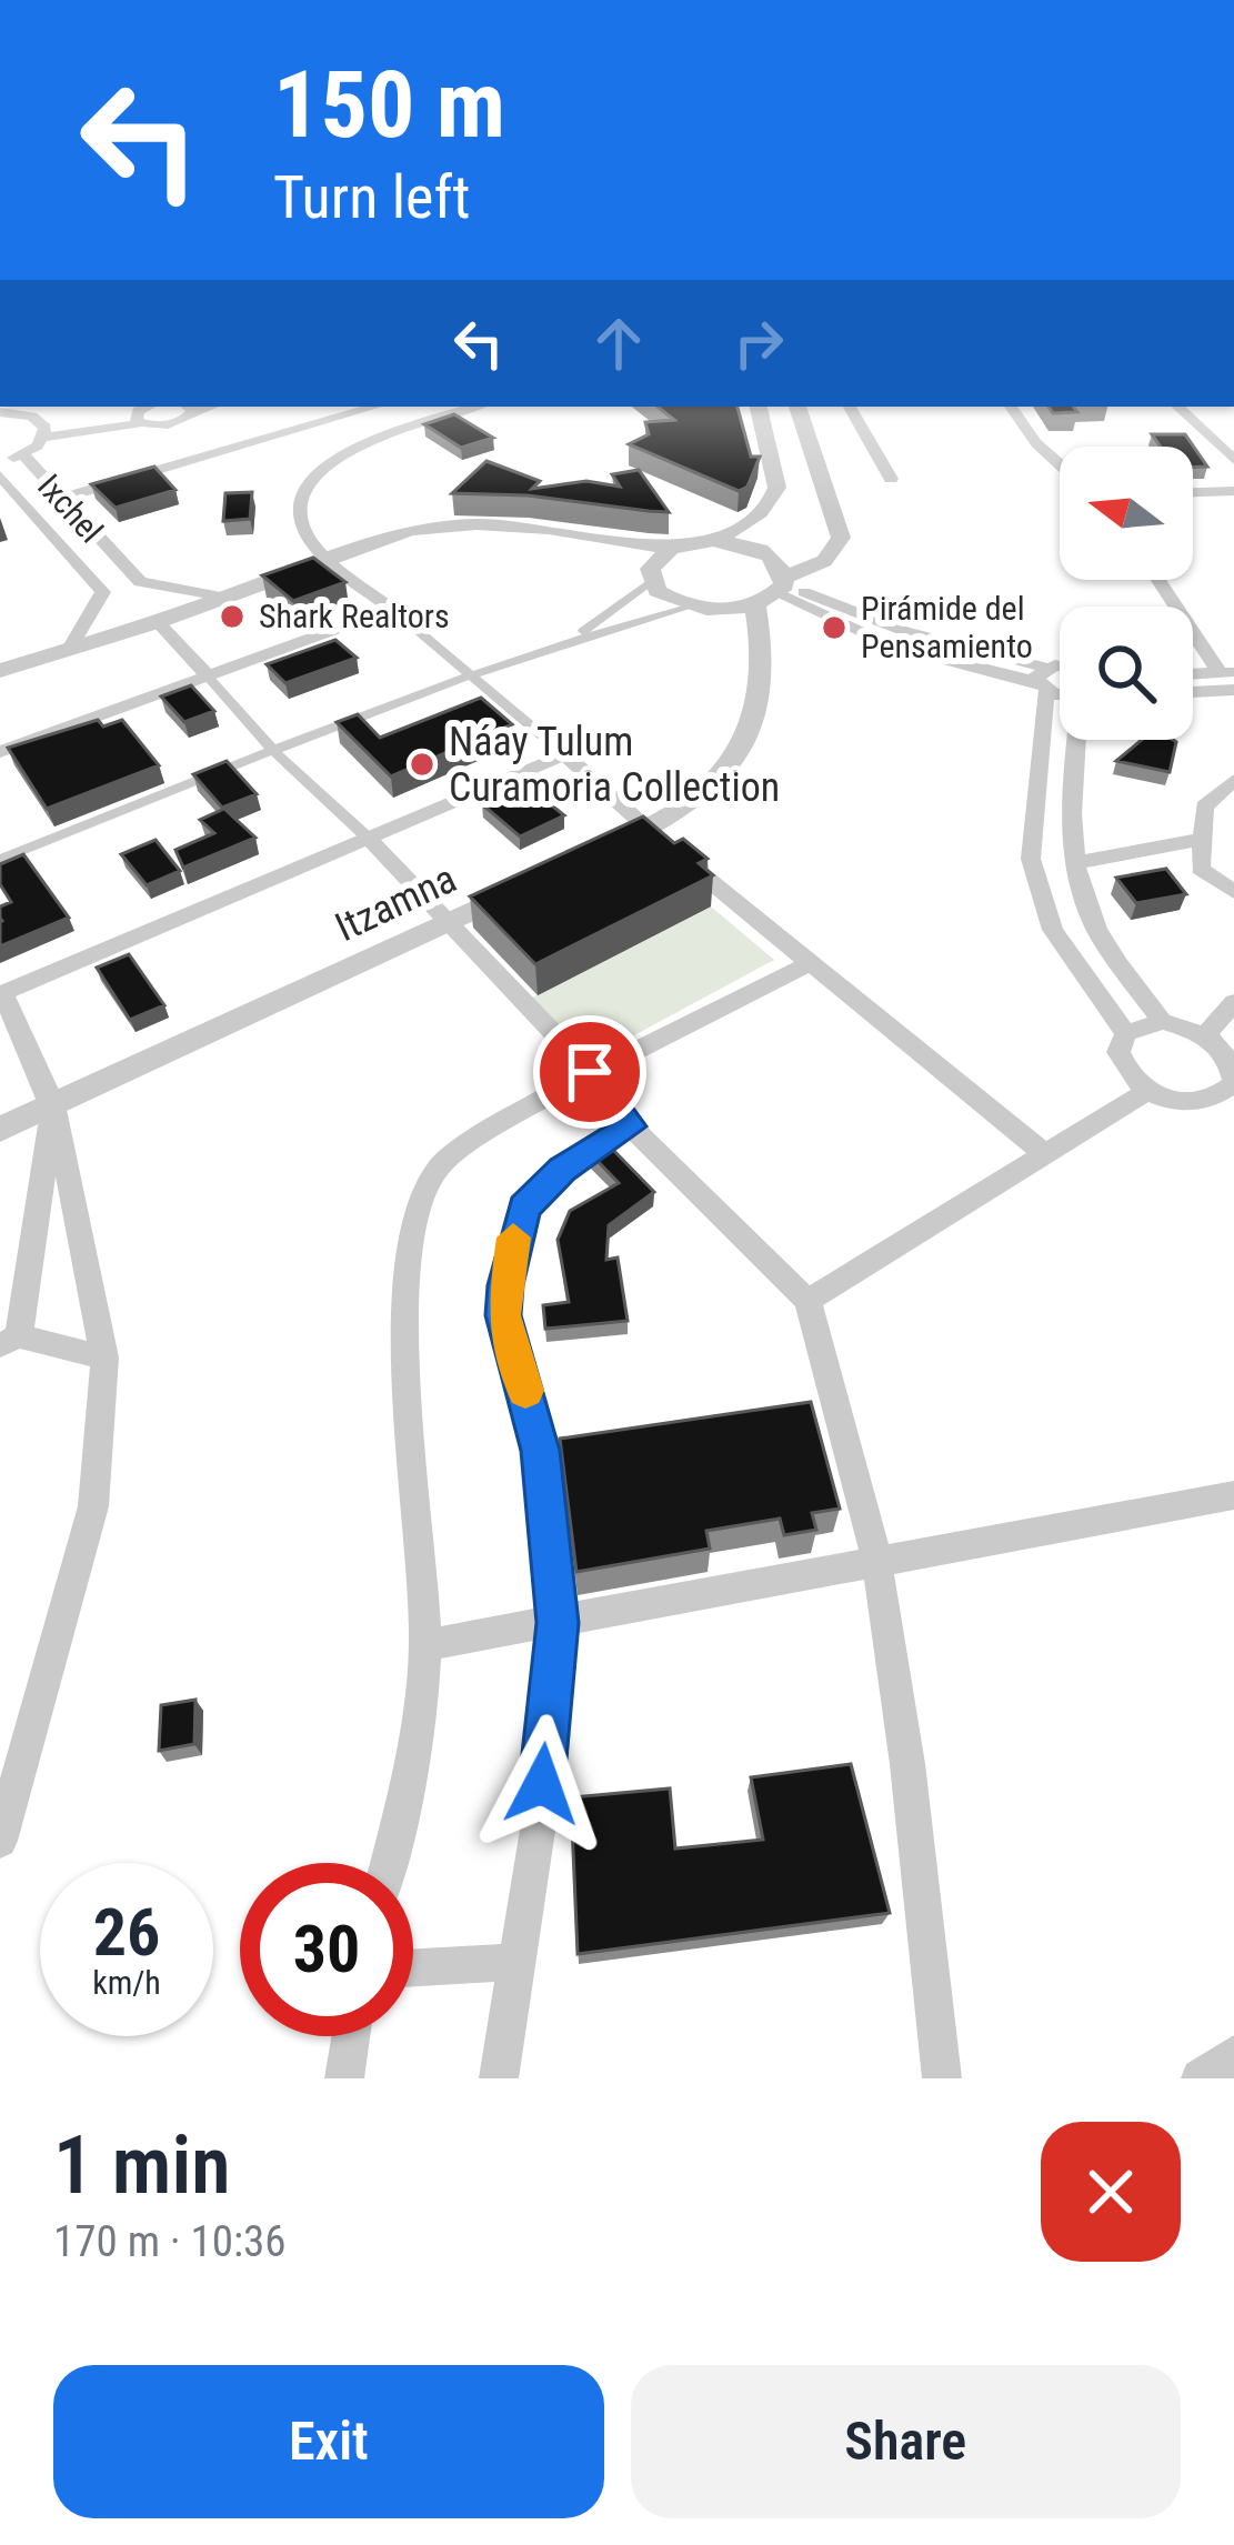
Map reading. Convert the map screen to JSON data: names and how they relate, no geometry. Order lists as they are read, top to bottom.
{
  "streets": {
    "street": ["Ixchel", "Itzamna"]
  },
  "places": ["Shark Realtors", "Pirámide del Pensamiento", "Náay Tulum Curamoria Collection"],
  "north": "left",
  "page": {
    "turn": ["150 m", "Turn left"],
    "speed": "26 km/h",
    "limit": "30",
    "heading": ["1 min", "170 m · 10:36"],
    "buttons": ["Exit", "Share"]
  }
}
